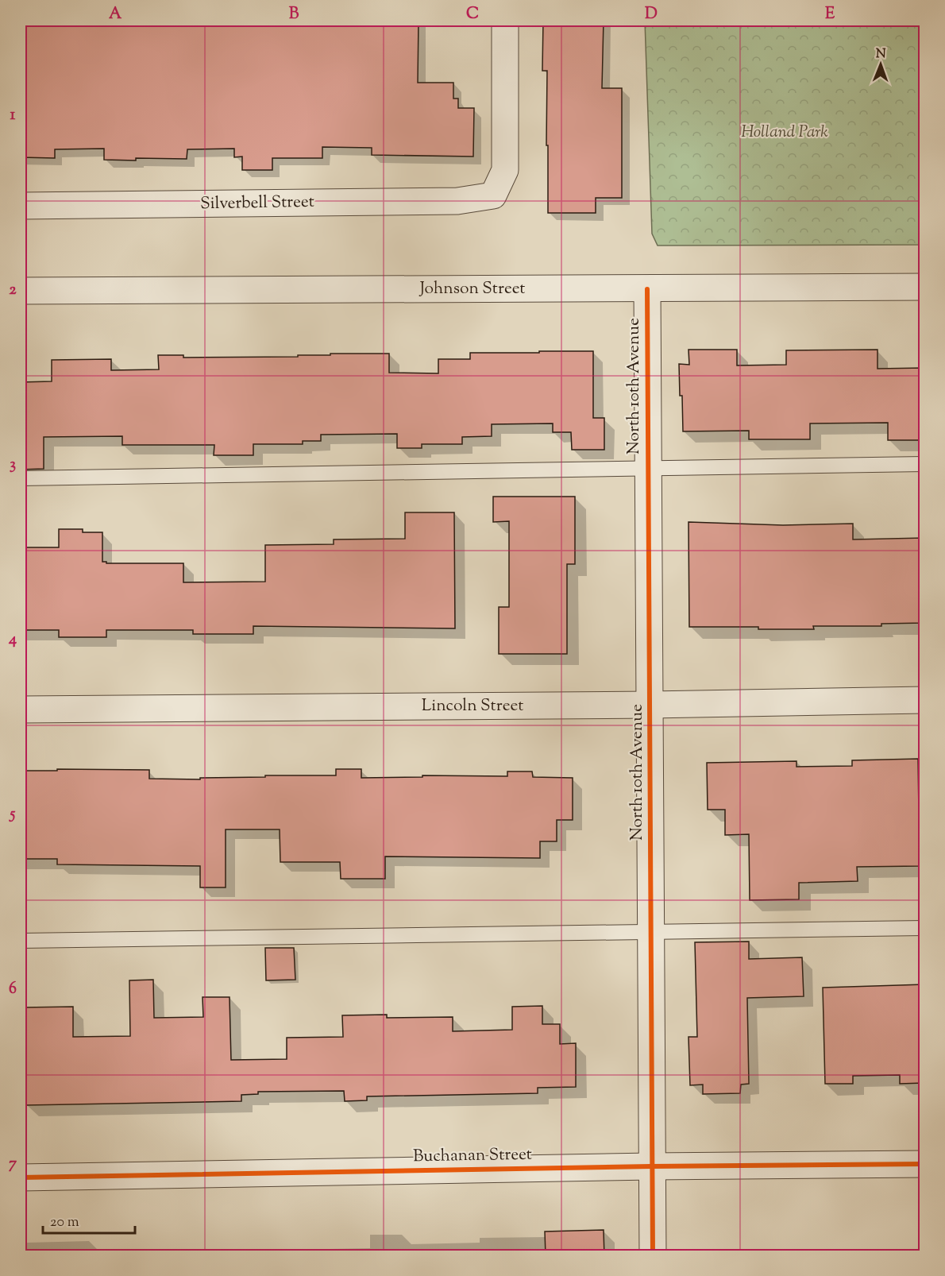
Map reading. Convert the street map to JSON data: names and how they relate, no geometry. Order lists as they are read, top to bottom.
{
  "streets": {
    "street": [
      "Silverbell Street",
      "Johnson Street",
      "North 10th Avenue",
      "Lincoln Street",
      "Buchanan Street"
    ]
  },
  "crossings": [
    ["Johnson Street", "North 10th Avenue"],
    ["North 10th Avenue", "Lincoln Street"],
    ["North 10th Avenue", "Buchanan Street"]
  ],
  "parks": ["Holland Park"],
  "scale_bar": "20 m",
  "north": "top",
  "grid": {
    "columns": [
      "A",
      "B",
      "C",
      "D",
      "E"
    ],
    "rows": [
      "1",
      "2",
      "3",
      "4",
      "5",
      "6",
      "7"
    ]
  }
}
